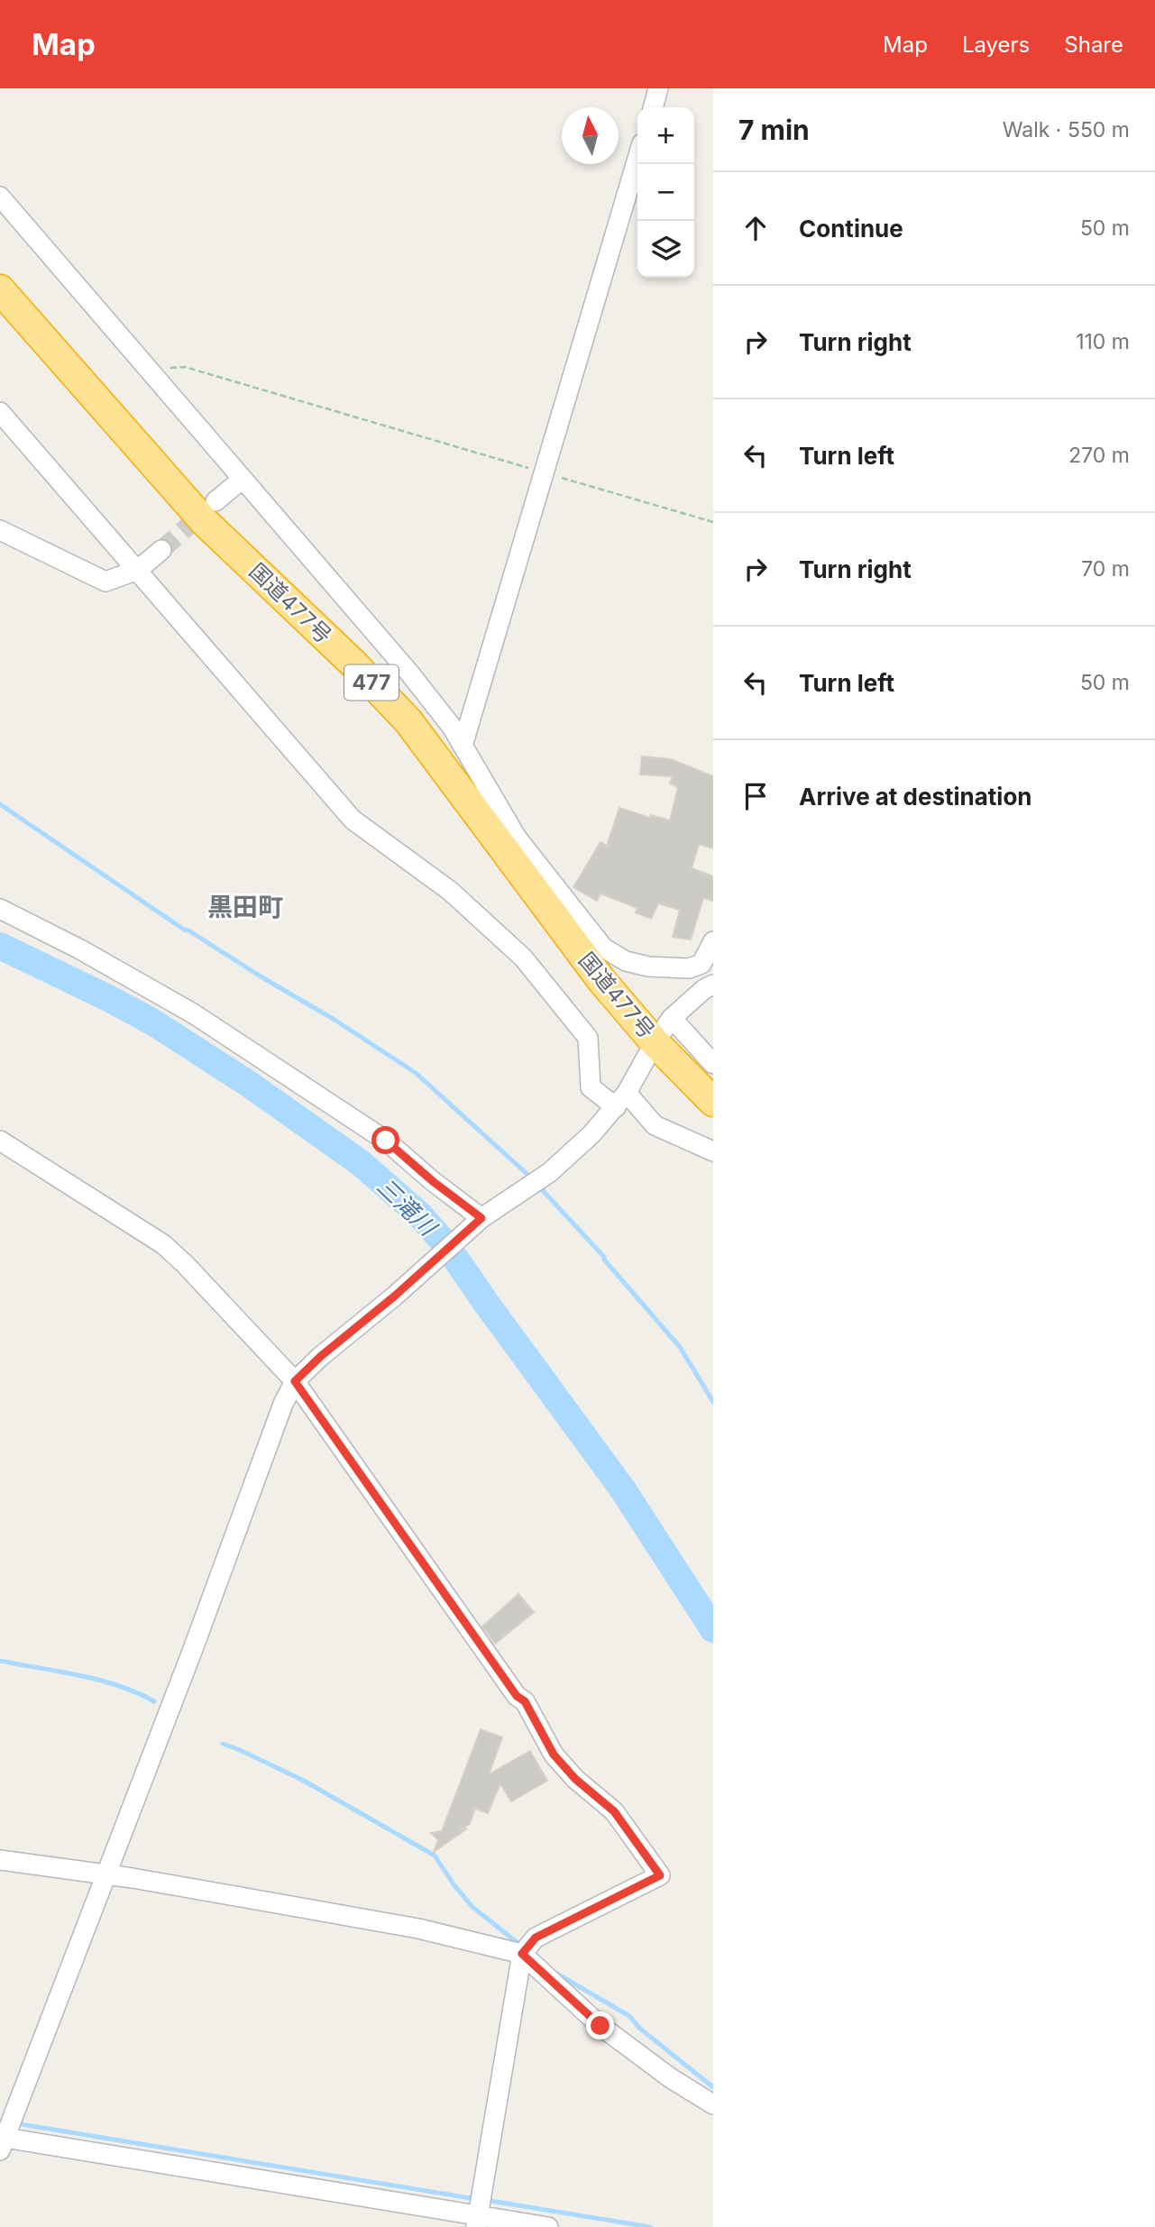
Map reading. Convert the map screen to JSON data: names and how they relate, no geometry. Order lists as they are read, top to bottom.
{
  "streets": {
    "highway": ["国道477号", "477"]
  },
  "districts": ["黒田町"],
  "water": ["三滝川"],
  "north": "top",
  "page": {
    "header": "Map",
    "nav": ["Map", "Layers", "Share"],
    "heading": ["7 min", "Walk · 550 m"],
    "map_buttons": ["+", "−"],
    "list": [
      ["Continue", "50 m"],
      ["Turn right", "110 m"],
      ["Turn left", "270 m"],
      ["Turn right", "70 m"],
      ["Turn left", "50 m"],
      "Arrive at destination"
    ]
  }
}
